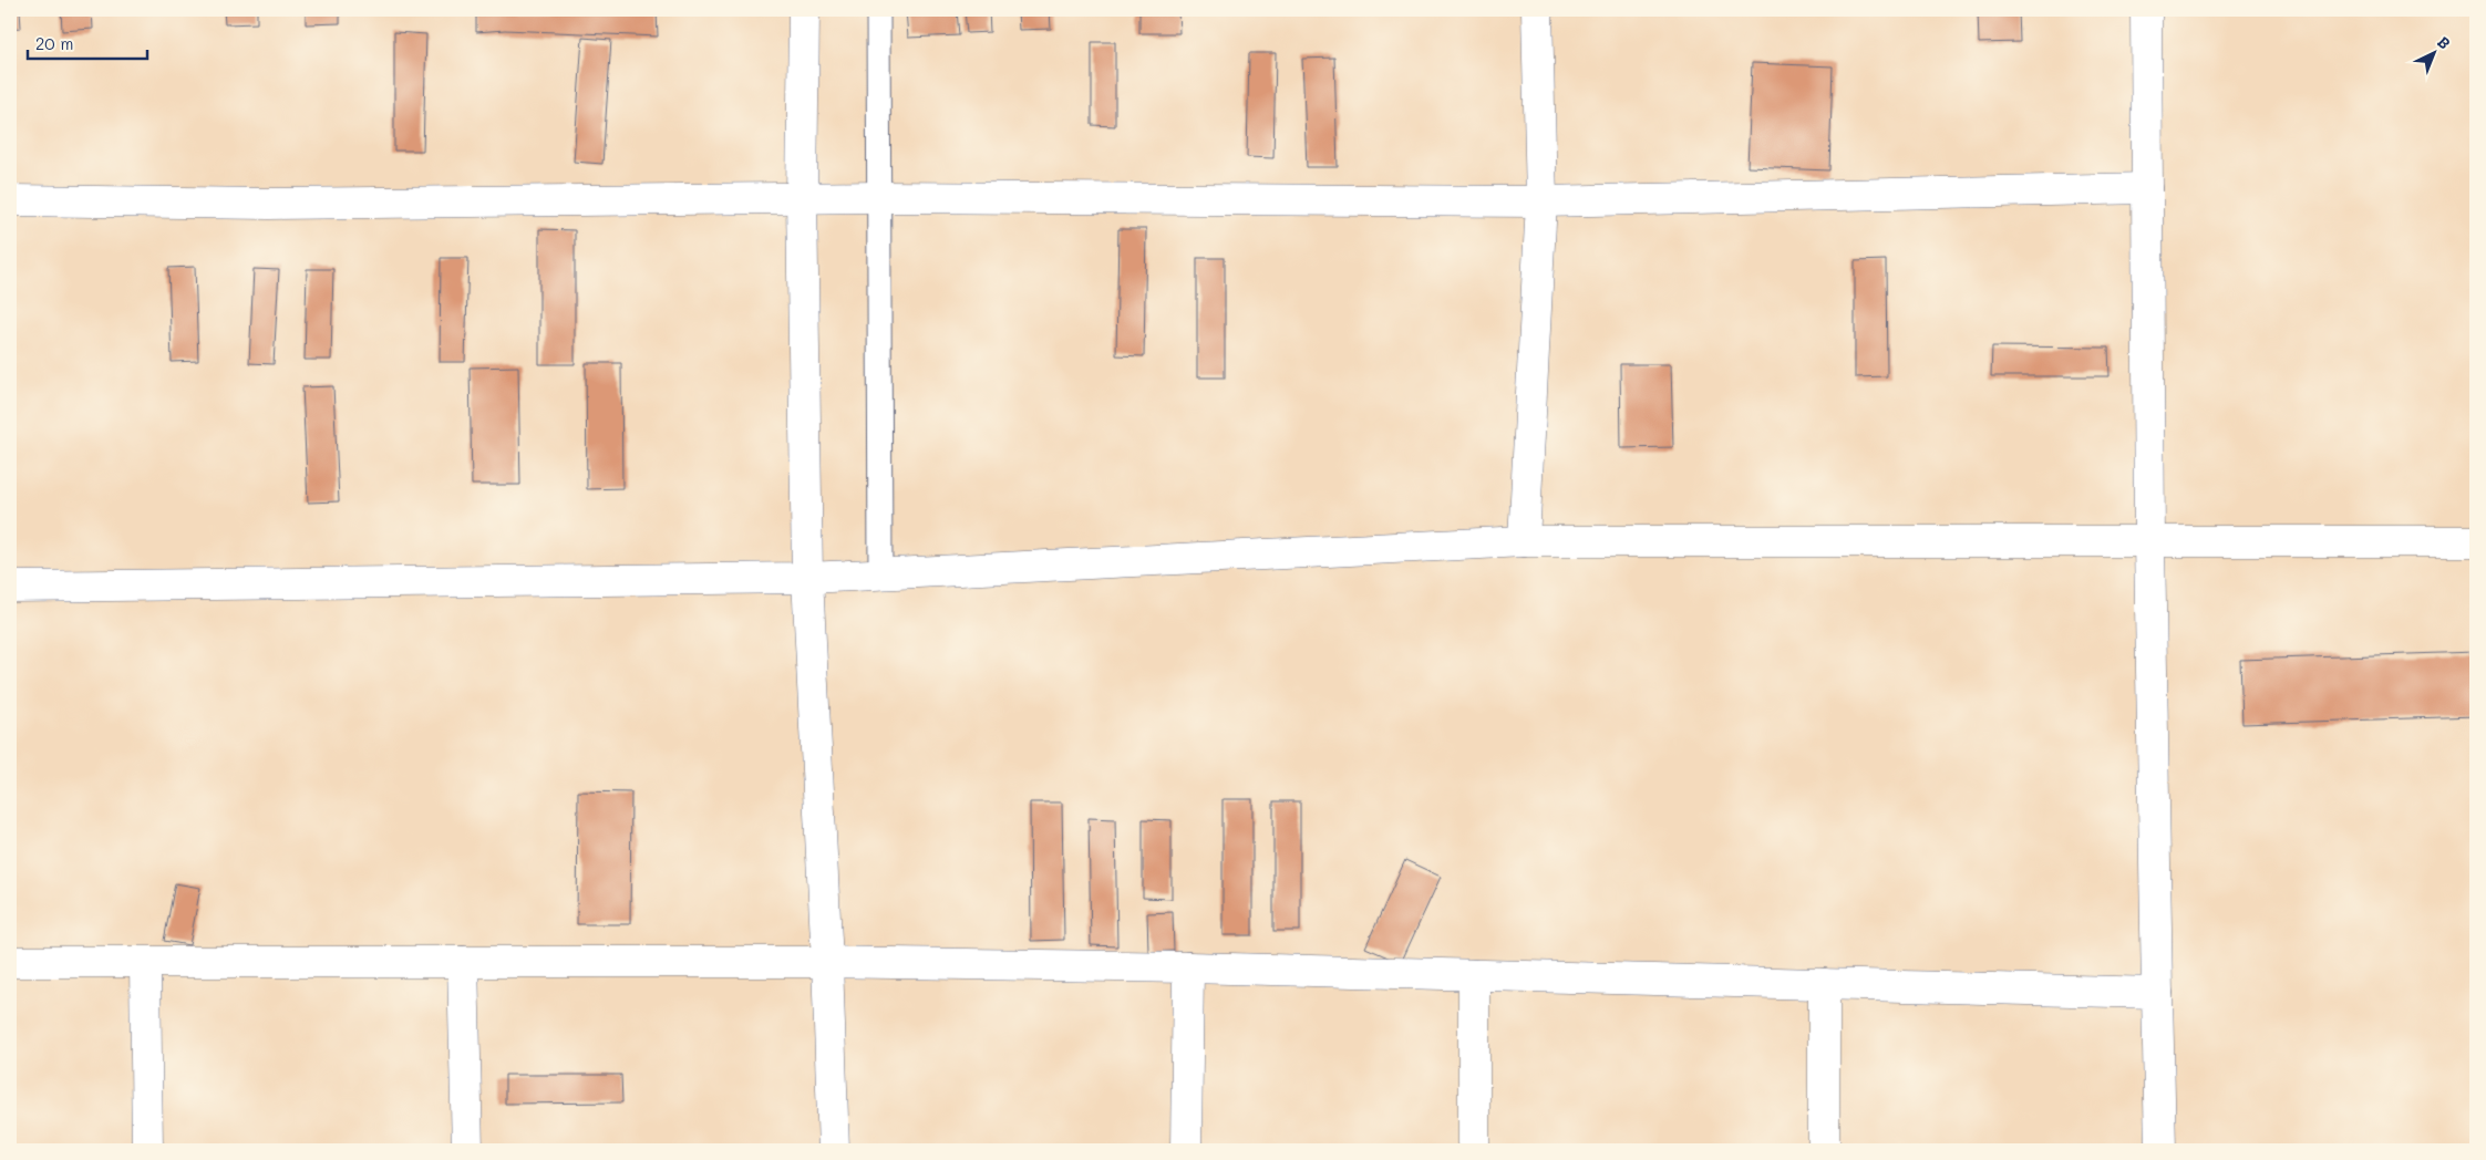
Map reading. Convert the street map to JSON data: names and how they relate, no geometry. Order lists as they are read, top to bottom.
{
  "scale_bar": "20 m",
  "north": "top right"
}
